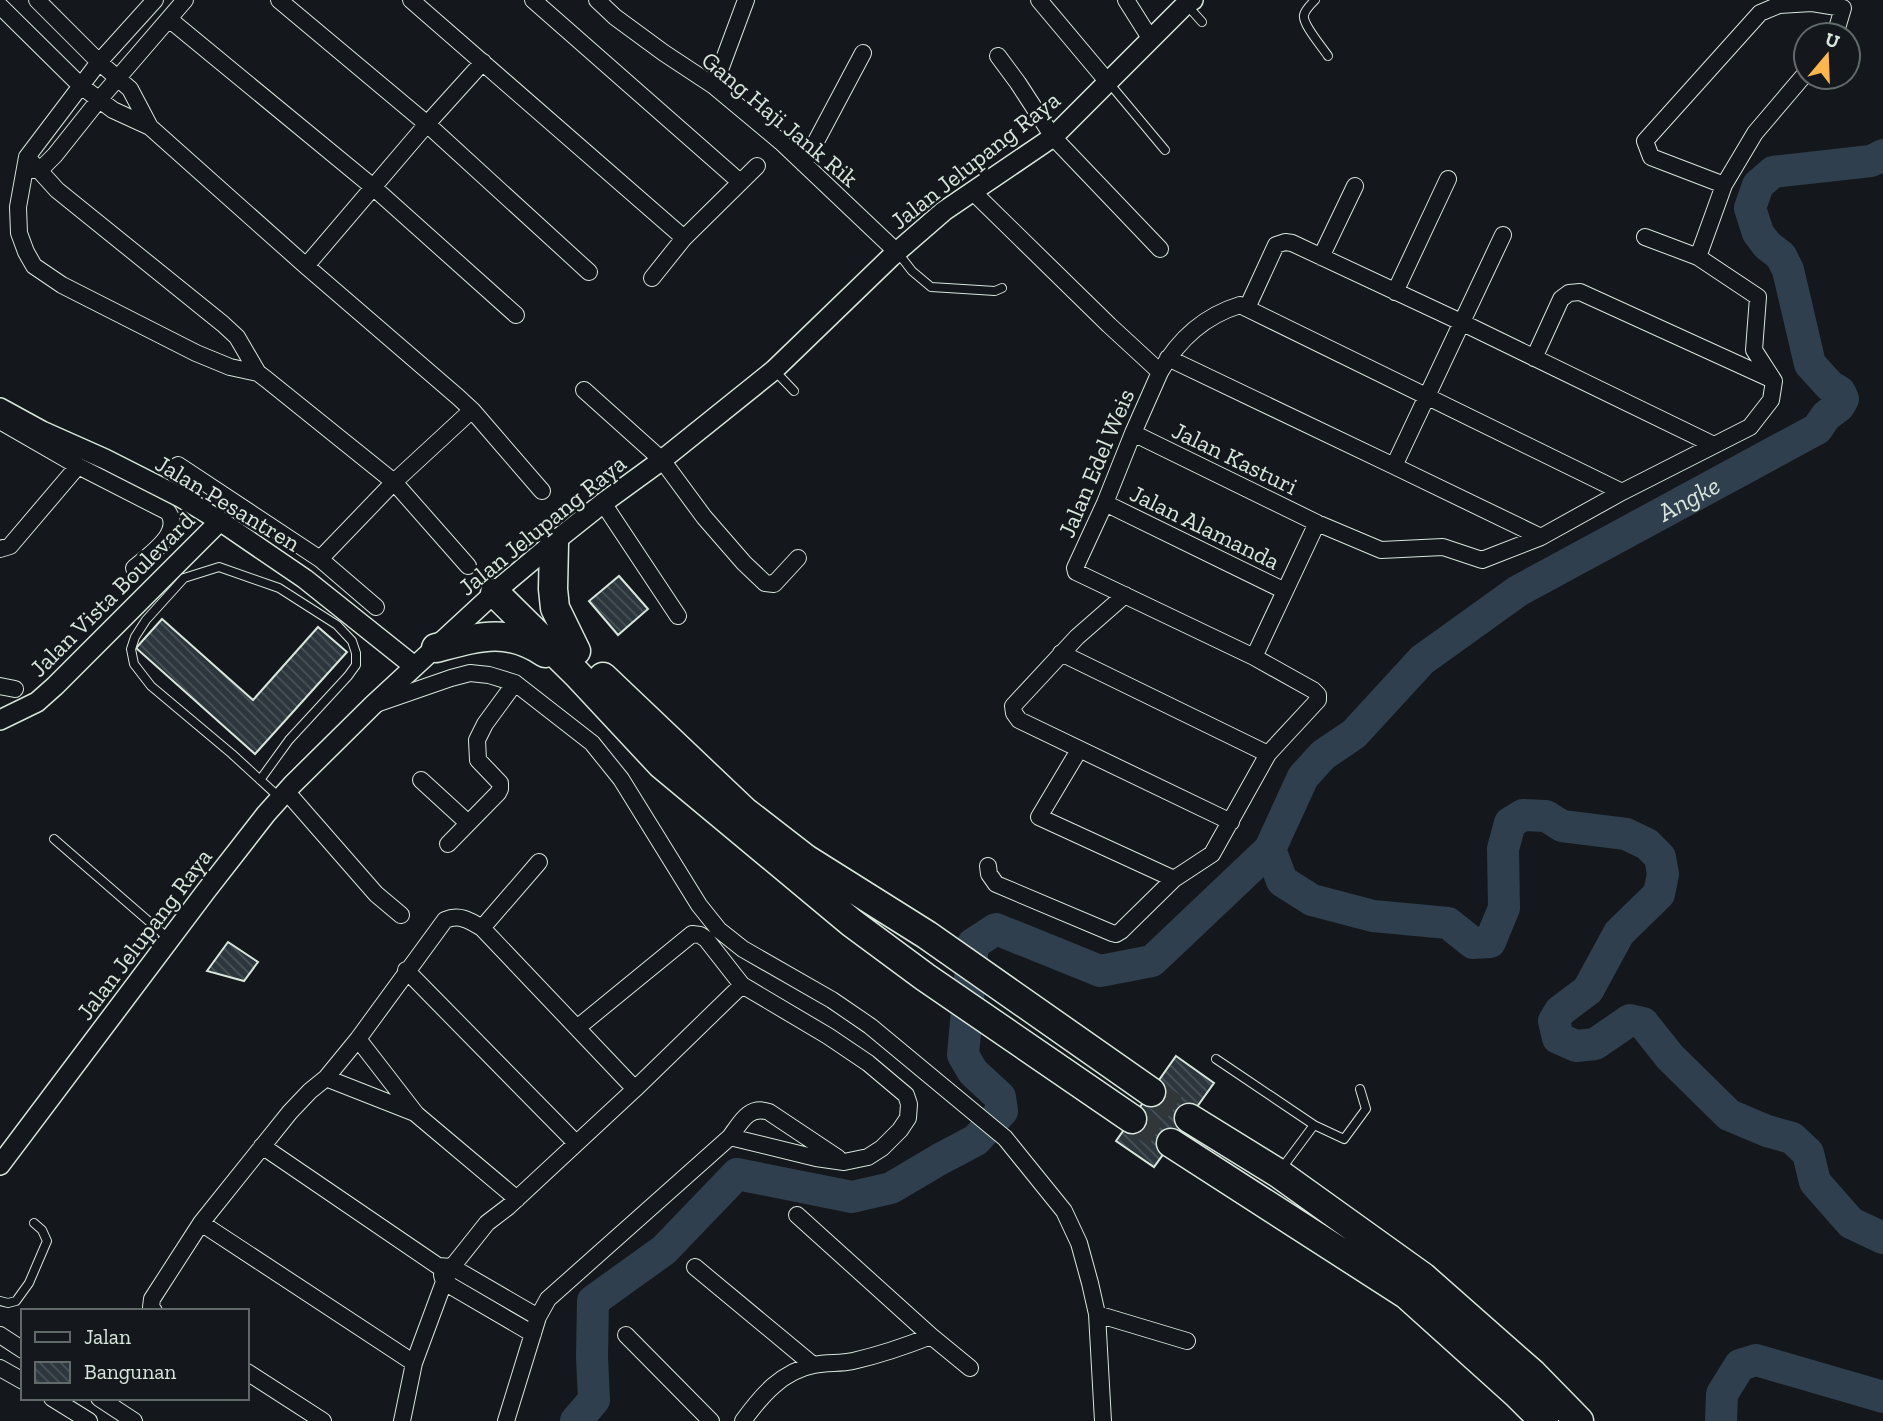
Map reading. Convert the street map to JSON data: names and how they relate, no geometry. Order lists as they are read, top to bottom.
{
  "streets": {
    "street": [
      "Gang Haji Jank Rik",
      "Jalan Jelupang Raya",
      "Jalan Kasturi",
      "Jalan Edel Weis",
      "Jalan Pesantren",
      "Jalan Alamanda",
      "Jalan Vista Boulevard"
    ]
  },
  "crossings": [
    ["Gang Haji Jank Rik", "Jalan Jelupang Raya"],
    ["Jalan Jelupang Raya", "Jalan Edel Weis"],
    ["Jalan Jelupang Raya", "Jalan Pesantren"],
    ["Jalan Kasturi", "Jalan Edel Weis"],
    ["Jalan Edel Weis", "Jalan Alamanda"],
    ["Jalan Pesantren", "Jalan Vista Boulevard"]
  ],
  "water": ["Angke"],
  "legend": ["Jalan", "Bangunan"],
  "north": "top"
}
